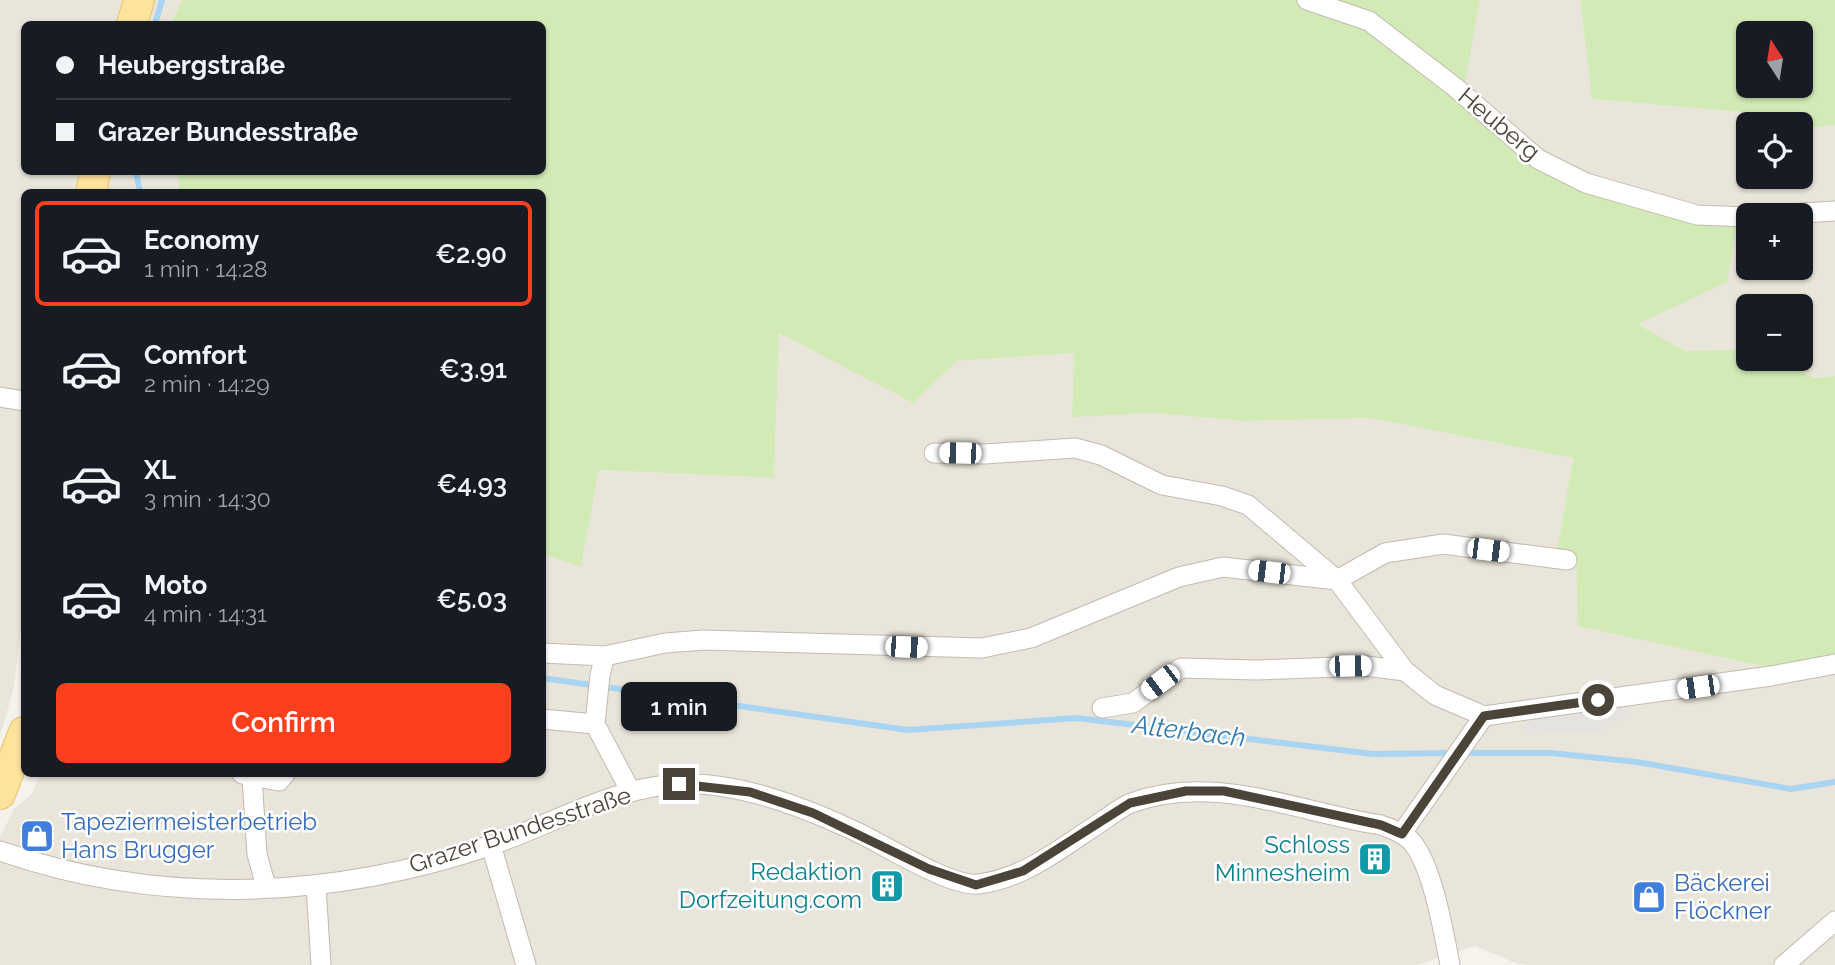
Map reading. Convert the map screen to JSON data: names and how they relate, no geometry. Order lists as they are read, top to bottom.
{
  "streets": {
    "street": ["Heuberg", "Grazer Bundesstraße"]
  },
  "water": ["Alterbach"],
  "places": {
    "shop": ["Tapeziermeisterbetrieb Hans Brugger", "Bäckerei Flöckner"],
    "building": ["Schloss Minnesheim", "Redaktion Dorfzeitung.com"]
  },
  "north": "top",
  "page": {
    "map_buttons": ["+", "−"],
    "banner": ["Heubergstraße", "Grazer Bundesstraße"],
    "list": [
      {
        "name": "Economy",
        "note": "1 min · 14:28",
        "value": "€2.90"
      },
      {
        "name": "Comfort",
        "note": "2 min · 14:29",
        "value": "€3.91"
      },
      {
        "name": "XL",
        "note": "3 min · 14:30",
        "value": "€4.93"
      },
      {
        "name": "Moto",
        "note": "4 min · 14:31",
        "value": "€5.03"
      }
    ],
    "buttons": "Confirm",
    "bubble": "1 min"
  }
}
